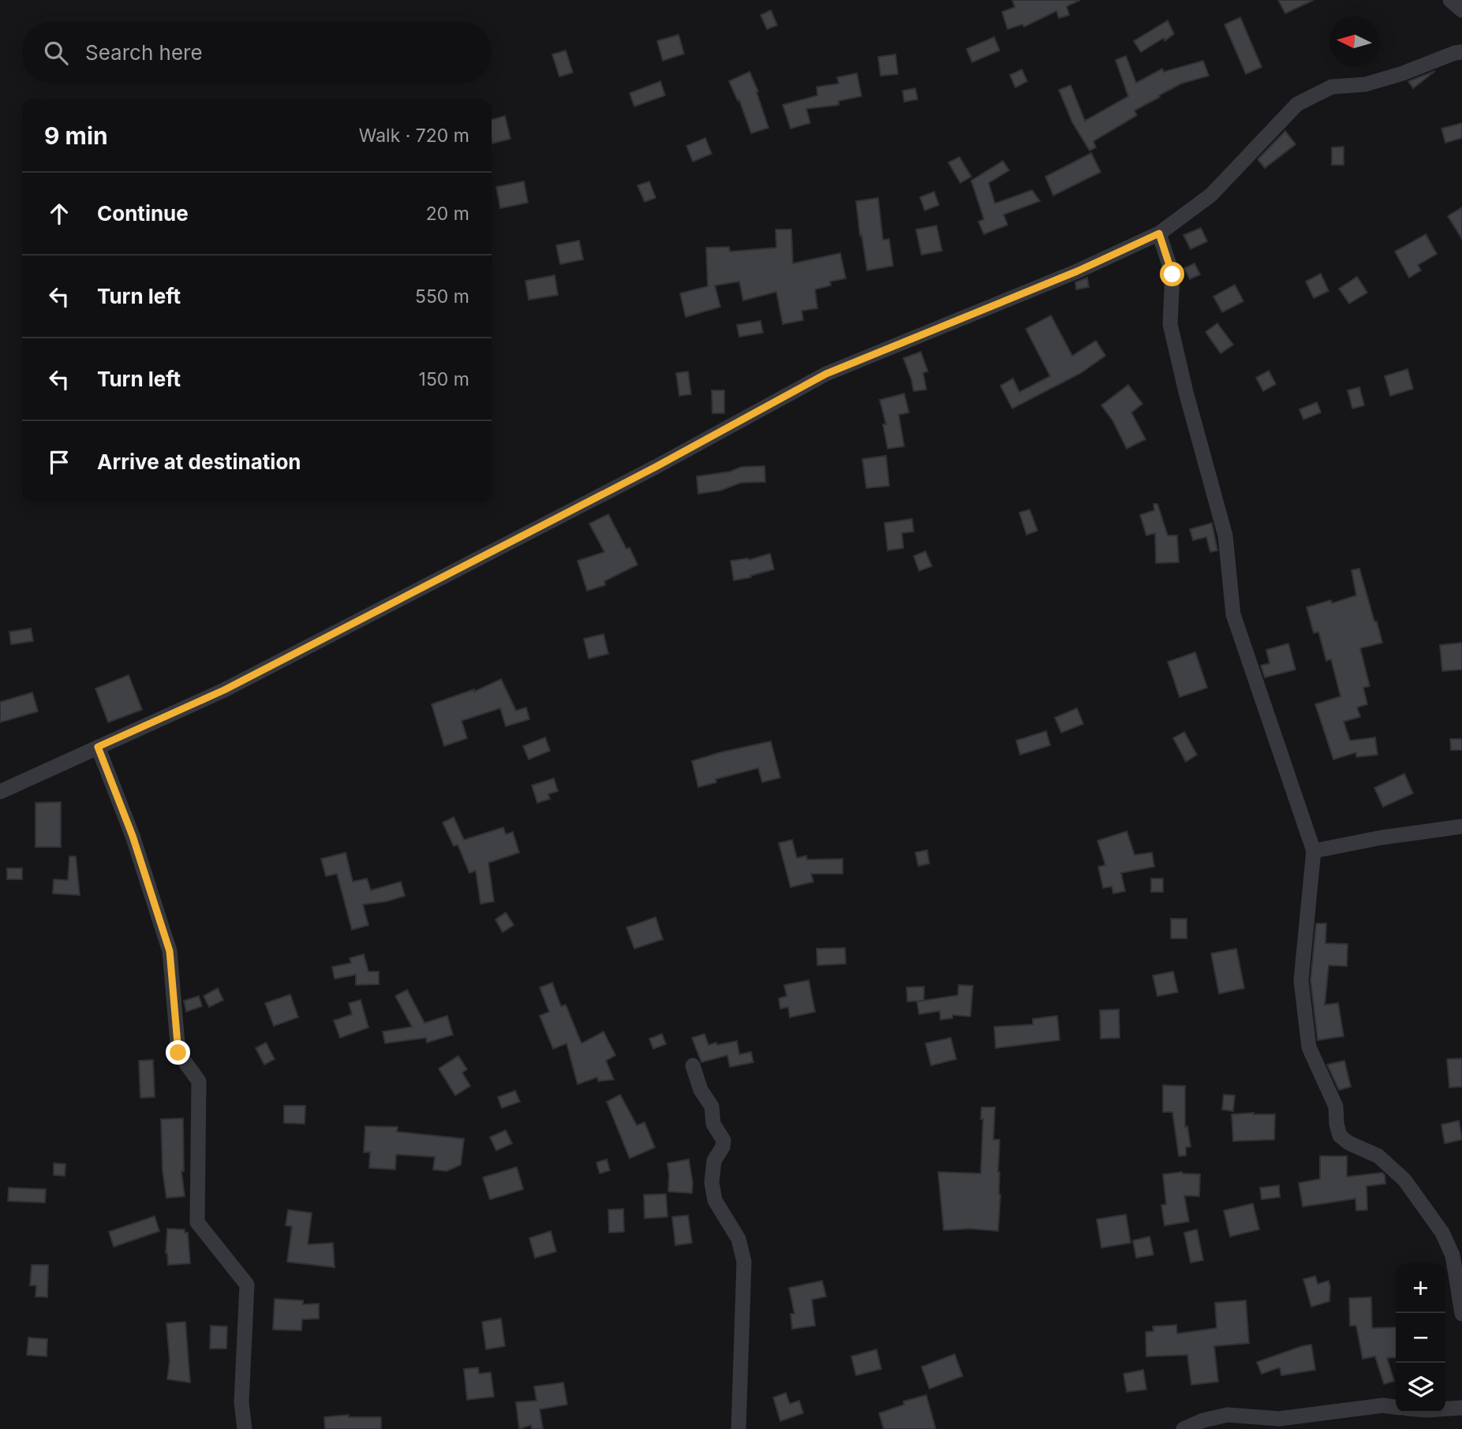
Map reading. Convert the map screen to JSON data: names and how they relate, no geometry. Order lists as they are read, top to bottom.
{
  "north": "left",
  "page": {
    "search": "Search here",
    "heading": ["9 min", "Walk · 720 m"],
    "list": [
      ["Continue", "20 m"],
      ["Turn left", "550 m"],
      ["Turn left", "150 m"],
      "Arrive at destination"
    ],
    "map_buttons": ["+", "−"]
  }
}
